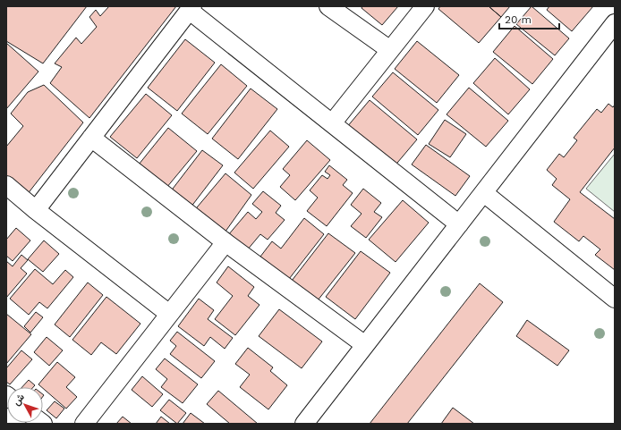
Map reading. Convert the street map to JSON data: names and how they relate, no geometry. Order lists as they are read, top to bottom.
{
  "scale_bar": "20 m",
  "north": "top left"
}
